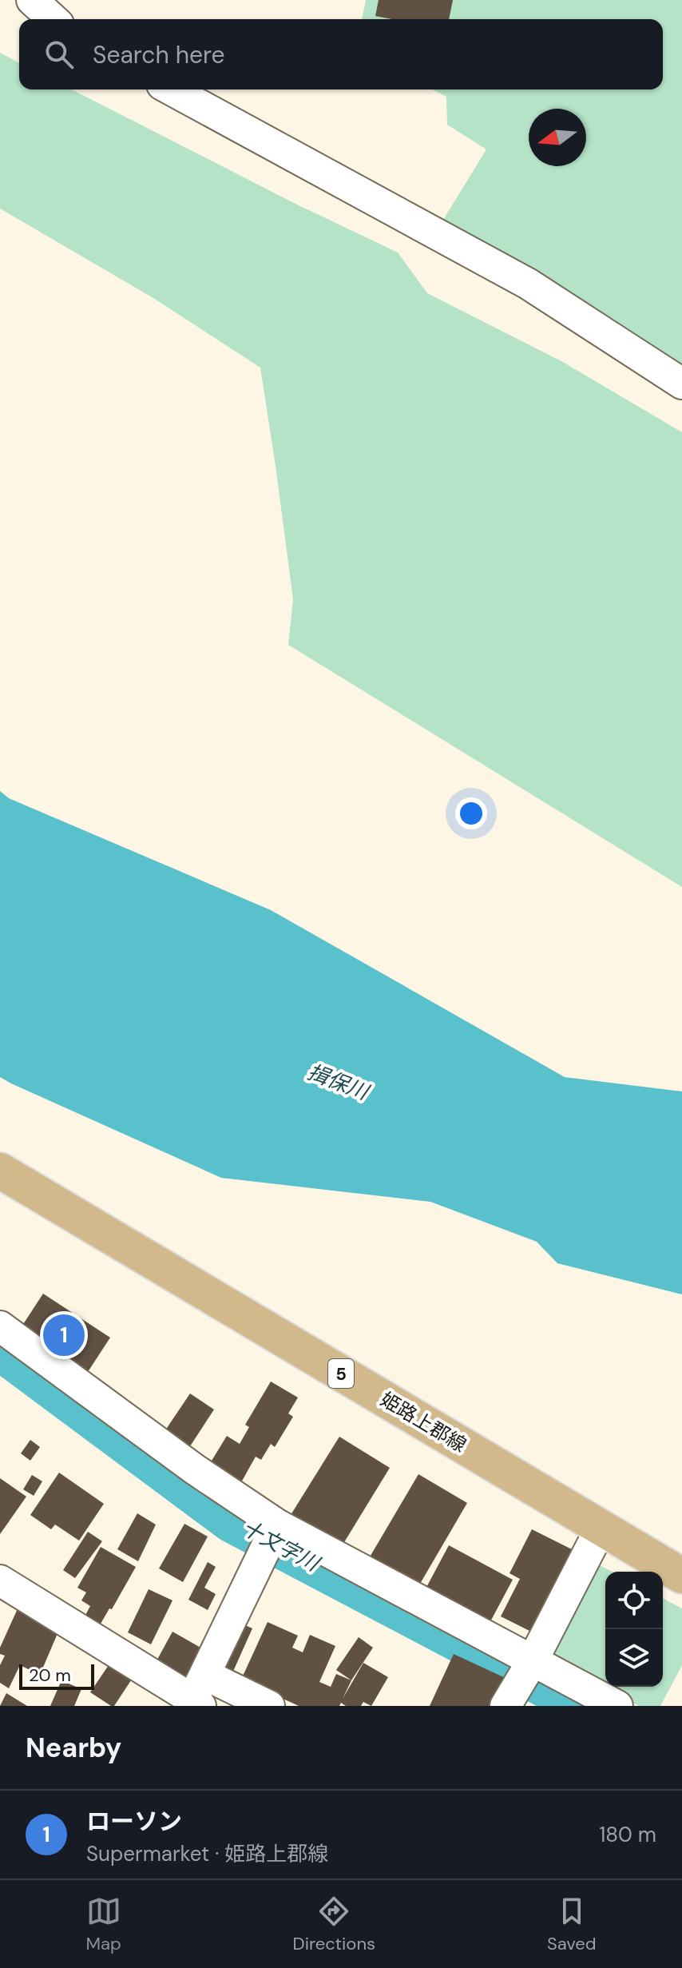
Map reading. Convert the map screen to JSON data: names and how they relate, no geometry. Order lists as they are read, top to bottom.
{
  "streets": {
    "main road": ["5", "姫路上郡線"]
  },
  "water": ["揖保川", "十文字川"],
  "scale_bar": "20 m",
  "north": "left",
  "page": {
    "search": "Search here",
    "pins": "1",
    "scale": "20 m",
    "heading": "Nearby",
    "list": [
      {
        "mark": "1",
        "name": "ローソン",
        "note": "Supermarket · 姫路上郡線",
        "value": "180 m"
      }
    ],
    "nav": ["Map", "Directions", "Saved"]
  }
}
